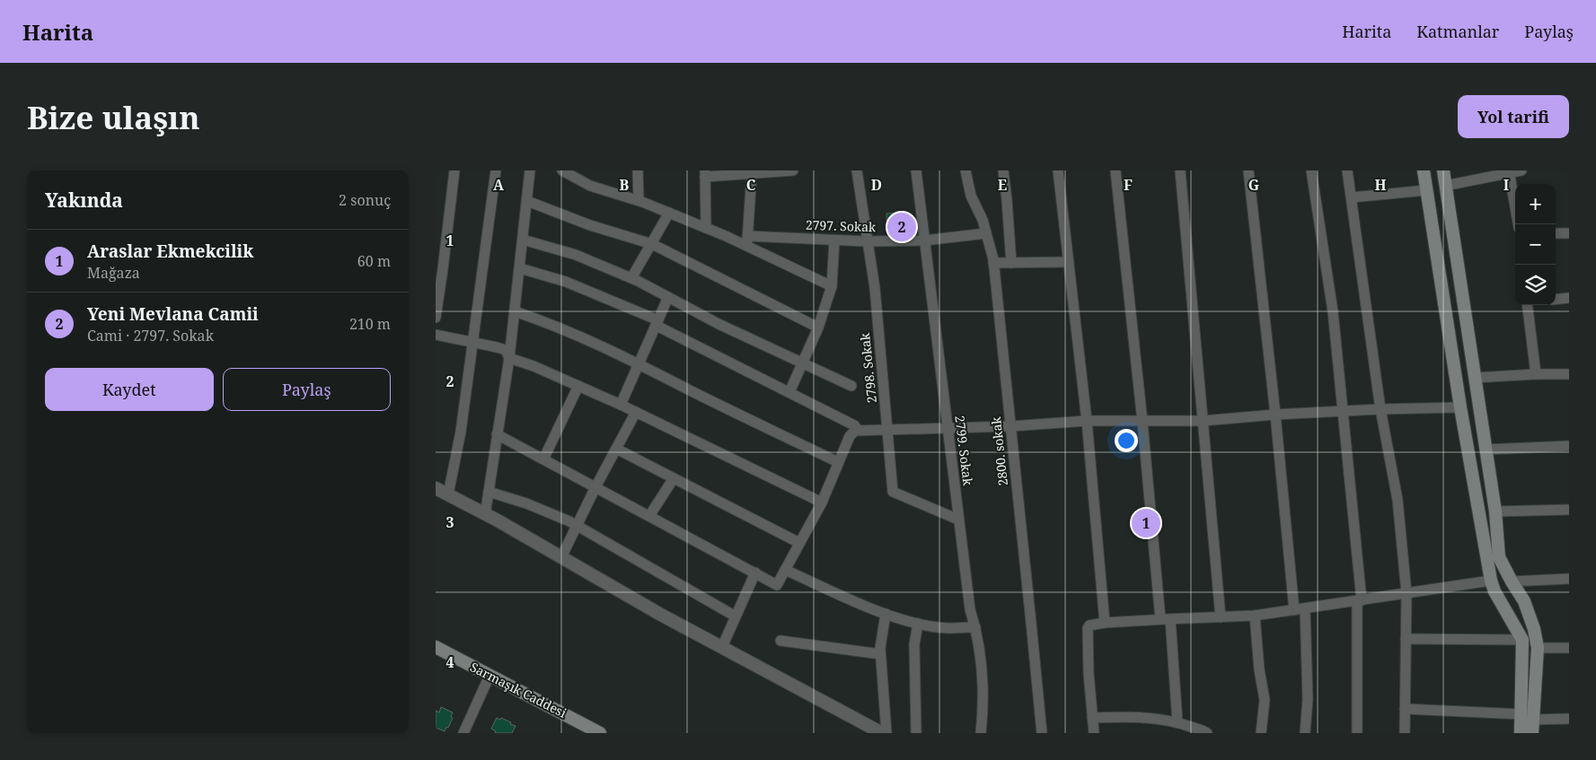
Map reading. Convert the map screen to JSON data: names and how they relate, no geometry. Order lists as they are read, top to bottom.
{
  "streets": {
    "main road": ["Sarmaşık Caddesi"],
    "street": [
      "2797. Sokak",
      "2798. Sokak",
      "2799. Sokak",
      "2800. sokak"
    ]
  },
  "crossings": [
    ["2797. Sokak", "2798. Sokak"],
    ["2797. Sokak", "2799. Sokak"],
    ["2797. Sokak", "2800. sokak"],
    ["2798. Sokak", "2799. Sokak"]
  ],
  "page": {
    "header": "Harita",
    "nav": ["Harita", "Katmanlar", "Paylaş"],
    "buttons": [
      "Yol tarifi",
      ["Kaydet", "Paylaş"]
    ],
    "title": "Bize ulaşın",
    "heading": ["Yakında", "2 sonuç"],
    "map_buttons": ["+", "−"],
    "pins": ["2", "1"],
    "list": [
      {
        "mark": "1",
        "name": "Araslar Ekmekcilik",
        "note": "Mağaza",
        "value": "60 m"
      },
      {
        "mark": "2",
        "name": "Yeni Mevlana Camii",
        "note": "Cami · 2797. Sokak",
        "value": "210 m"
      }
    ]
  },
  "grid": {
    "columns": [
      "A",
      "B",
      "C",
      "D",
      "E",
      "F",
      "G",
      "H",
      "I"
    ],
    "rows": [
      "1",
      "2",
      "3",
      "4"
    ]
  }
}
